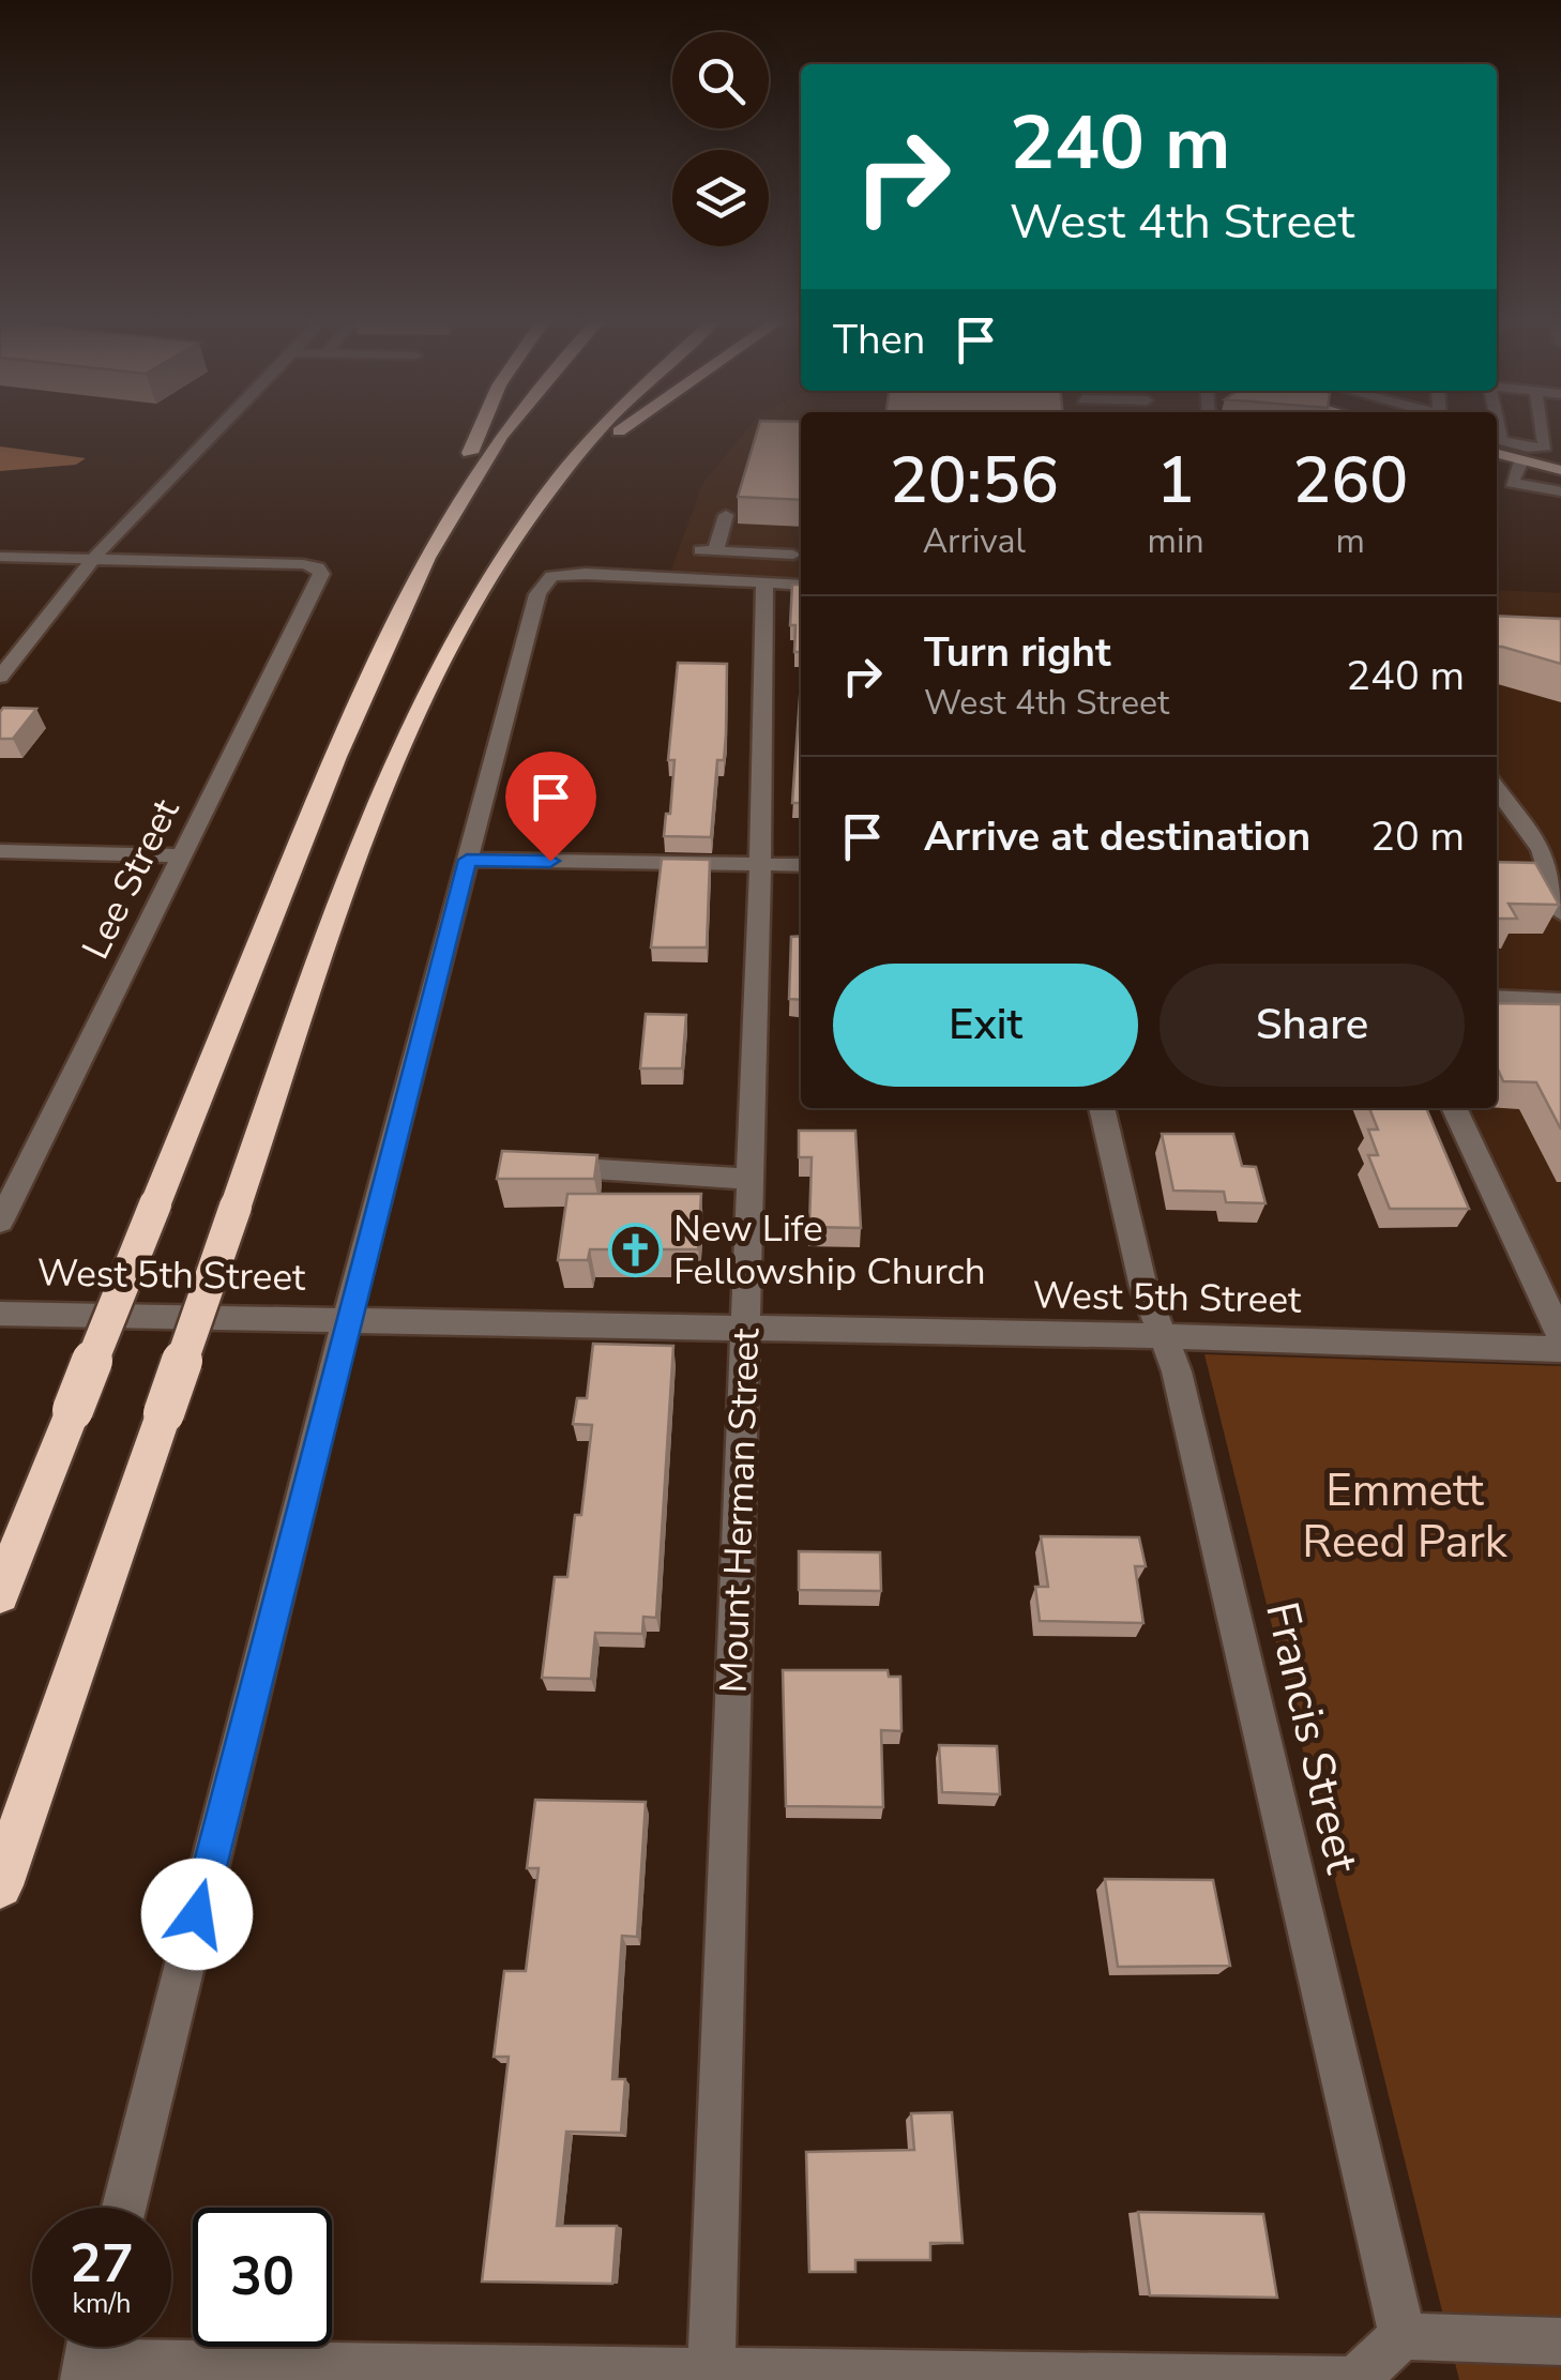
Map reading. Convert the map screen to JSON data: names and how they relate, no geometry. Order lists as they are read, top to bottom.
{
  "streets": {
    "street": [
      "Lee Street",
      "West 5th Street",
      "Mount Herman Street",
      "Francis Street"
    ]
  },
  "crossings": [
    ["West 5th Street", "Mount Herman Street"],
    ["West 5th Street", "Francis Street"]
  ],
  "parks": ["Emmett Reed Park"],
  "places": {
    "church": ["New Life Fellowship Church"]
  },
  "page": {
    "turn": ["240 m", "West 4th Street"],
    "then": "Then",
    "eta": [
      "20:56",
      "Arrival",
      "1",
      "min",
      "260",
      "m"
    ],
    "list": [
      {
        "name": "Turn right",
        "note": "West 4th Street",
        "value": "240 m"
      },
      {
        "name": "Arrive at destination",
        "value": "20 m"
      }
    ],
    "buttons": ["Exit", "Share"],
    "speed": "27 km/h",
    "limit": "30"
  }
}
